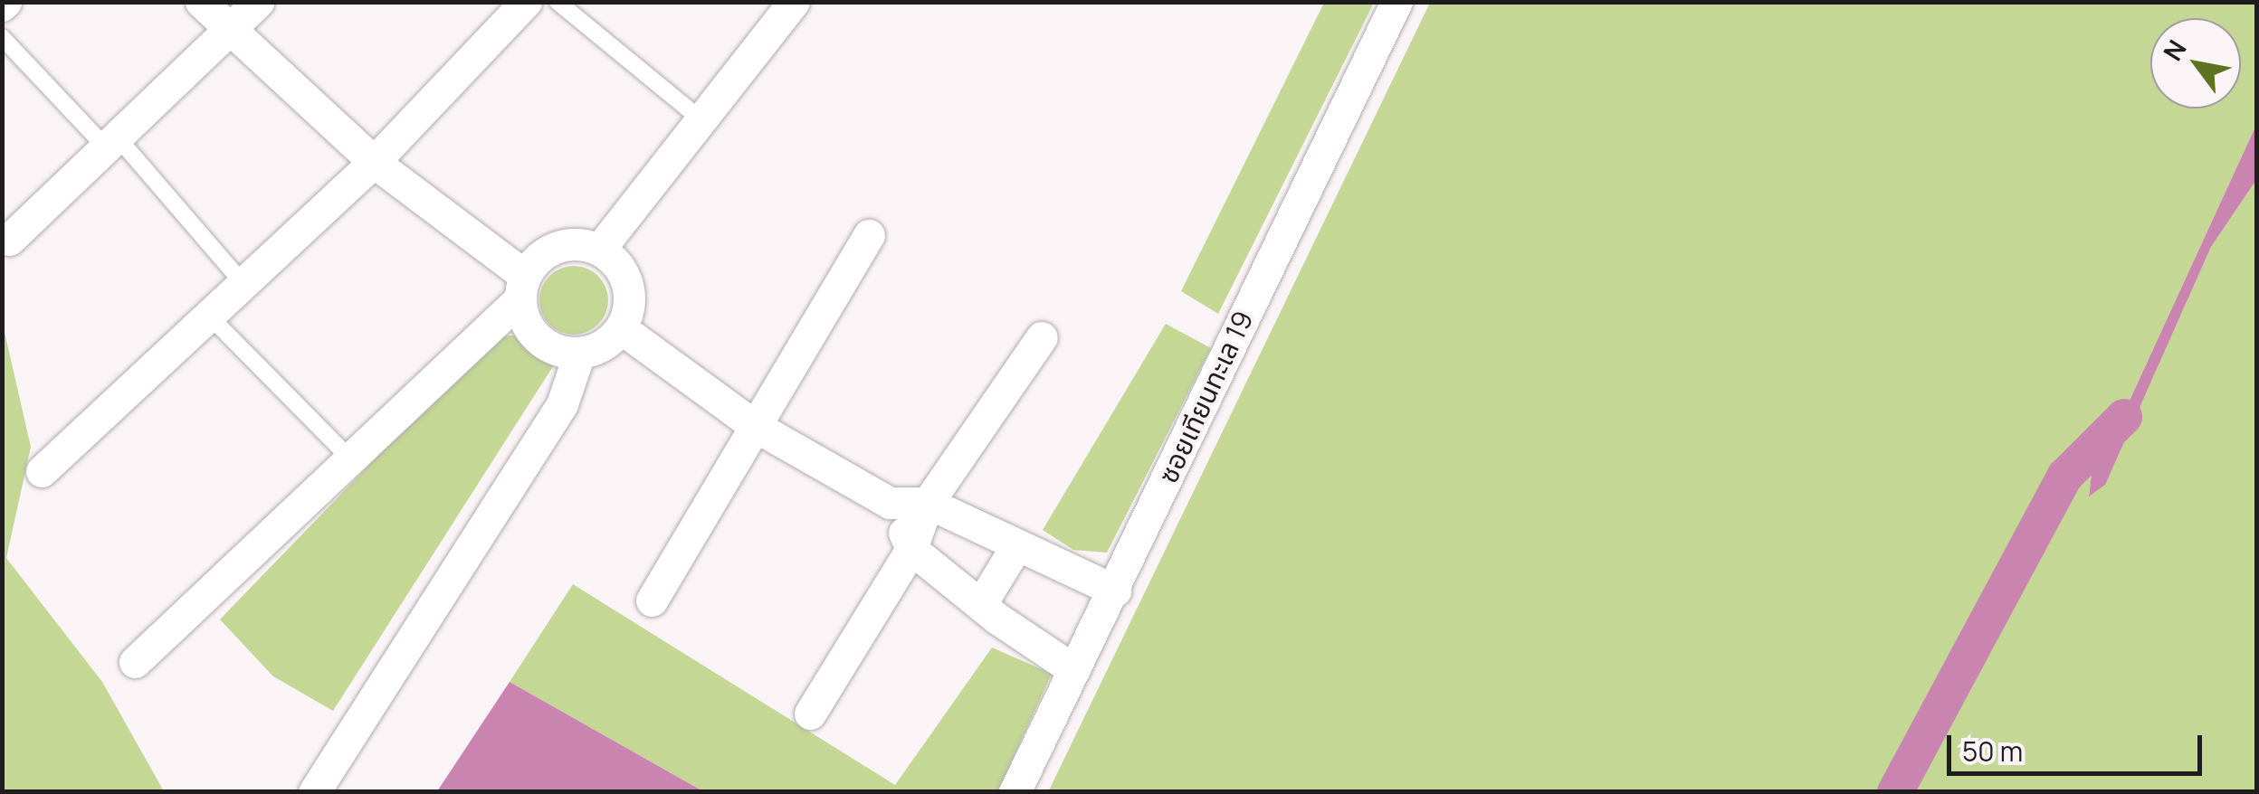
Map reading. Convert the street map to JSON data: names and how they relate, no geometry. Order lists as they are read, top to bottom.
{
  "streets": {
    "street": ["ซอยเทียนทะเล 19"]
  },
  "scale_bar": "50 m",
  "north": "top left"
}
